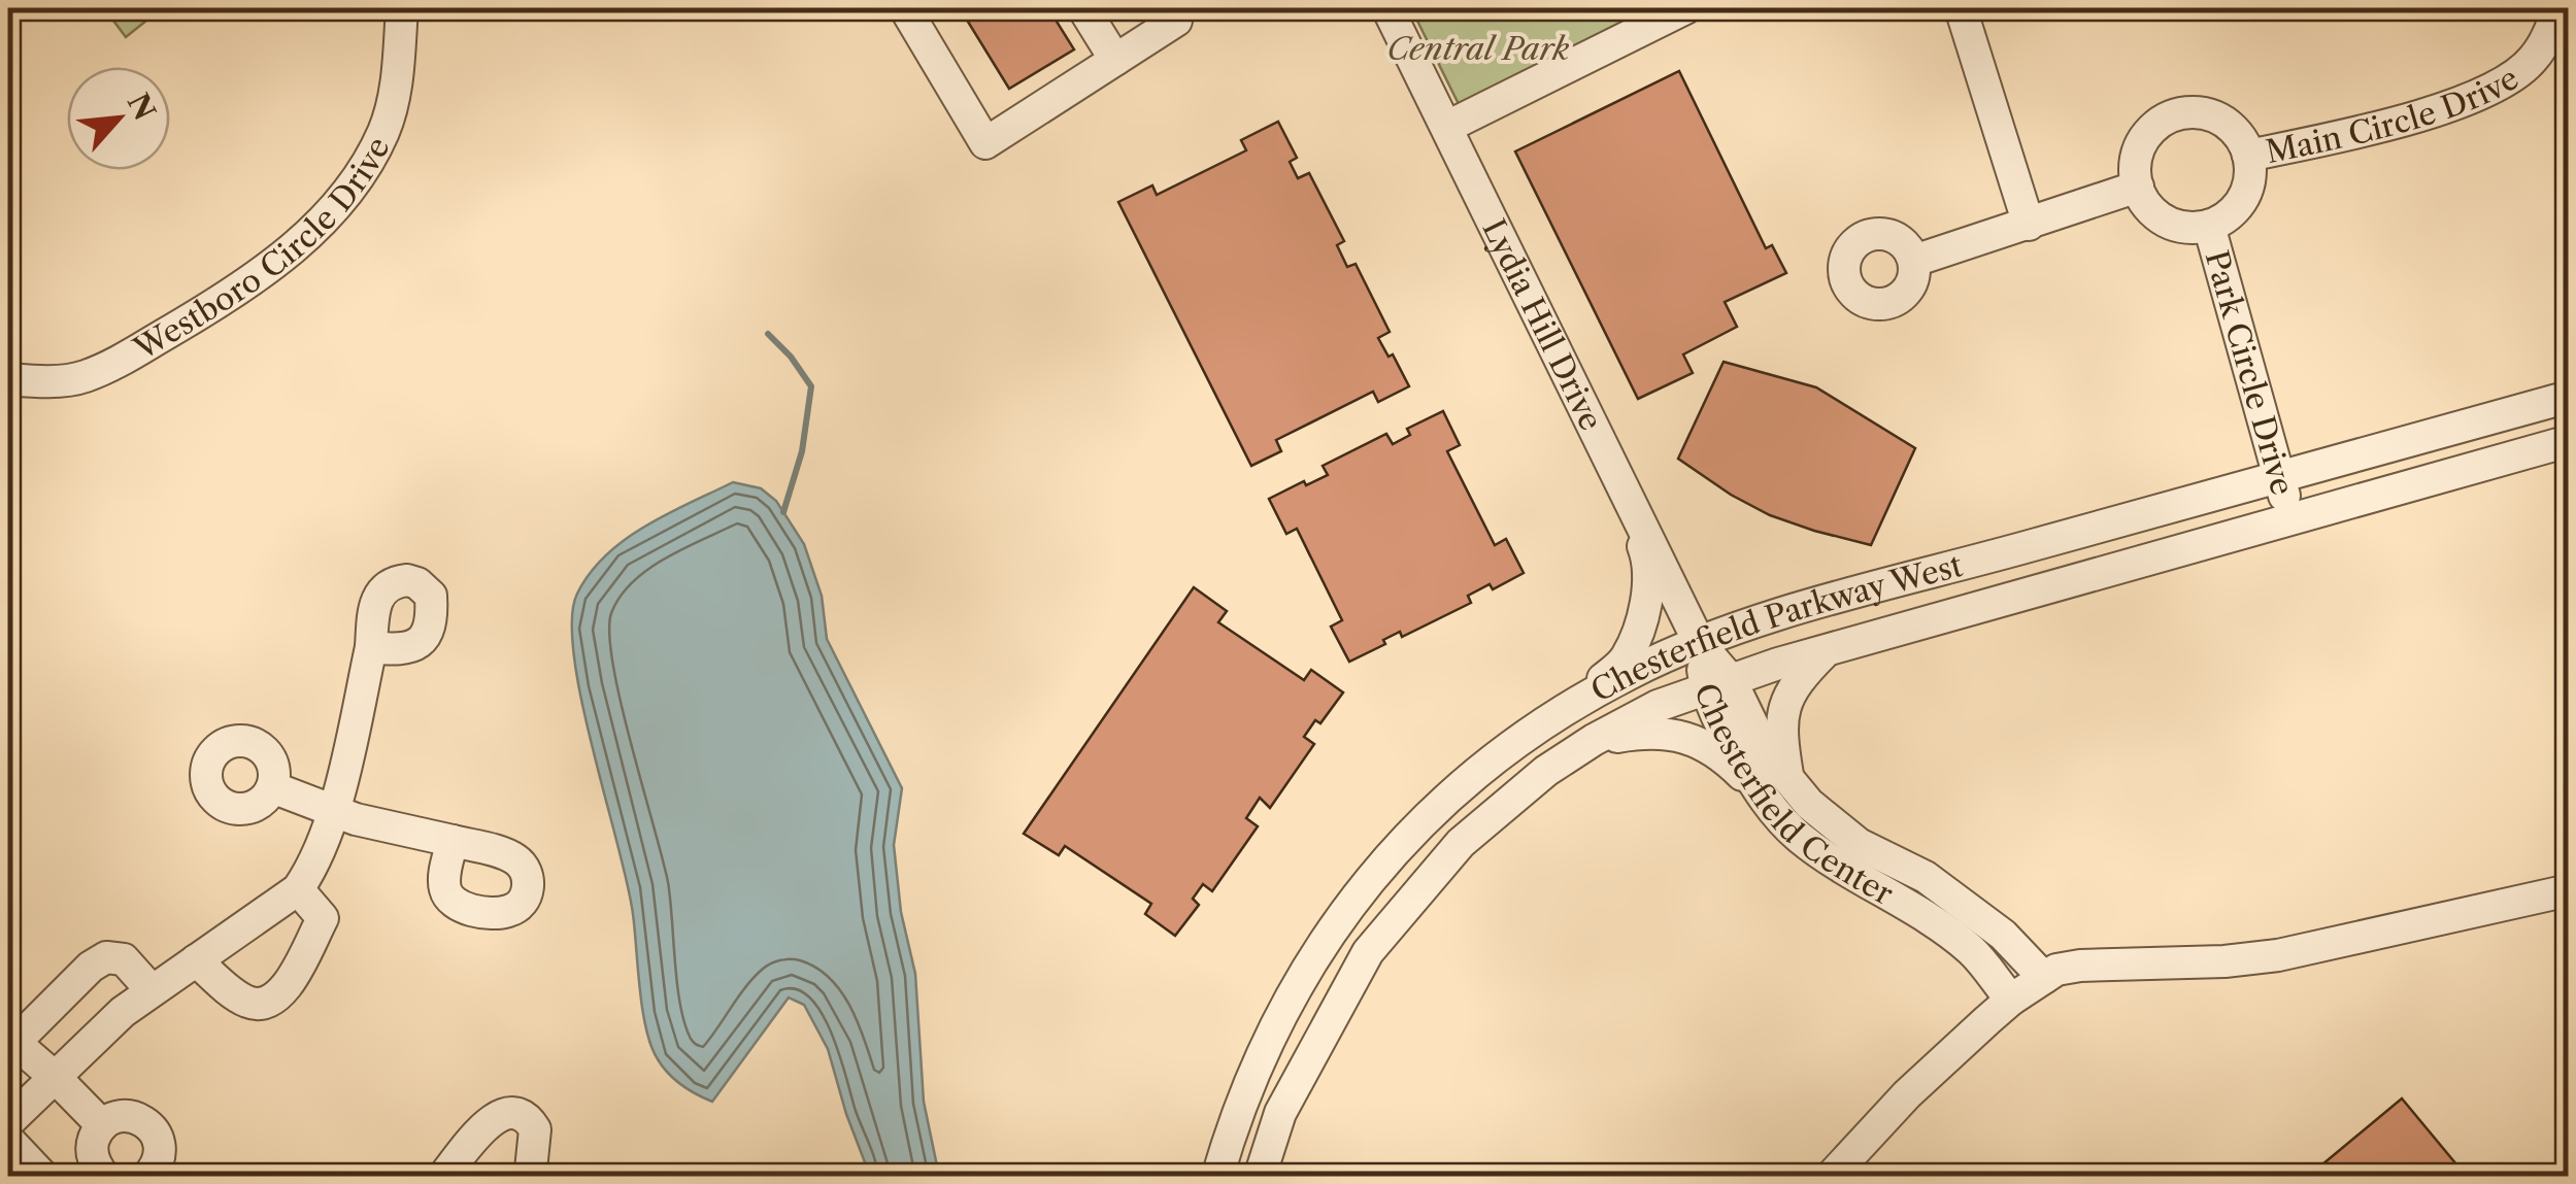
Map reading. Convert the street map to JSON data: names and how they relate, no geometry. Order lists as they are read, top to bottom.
{
  "streets": {
    "street": [
      "Main Circle Drive",
      "Westboro Circle Drive",
      "Lydia Hill Drive",
      "Park Circle Drive",
      "Chesterfield Parkway West",
      "Chesterfield Center"
    ]
  },
  "crossings": [
    ["Main Circle Drive", "Park Circle Drive"],
    ["Lydia Hill Drive", "Chesterfield Parkway West"],
    ["Lydia Hill Drive", "Chesterfield Center"],
    ["Park Circle Drive", "Chesterfield Parkway West"],
    ["Chesterfield Parkway West", "Chesterfield Center"]
  ],
  "parks": ["Central Park"],
  "north": "top right"
}
